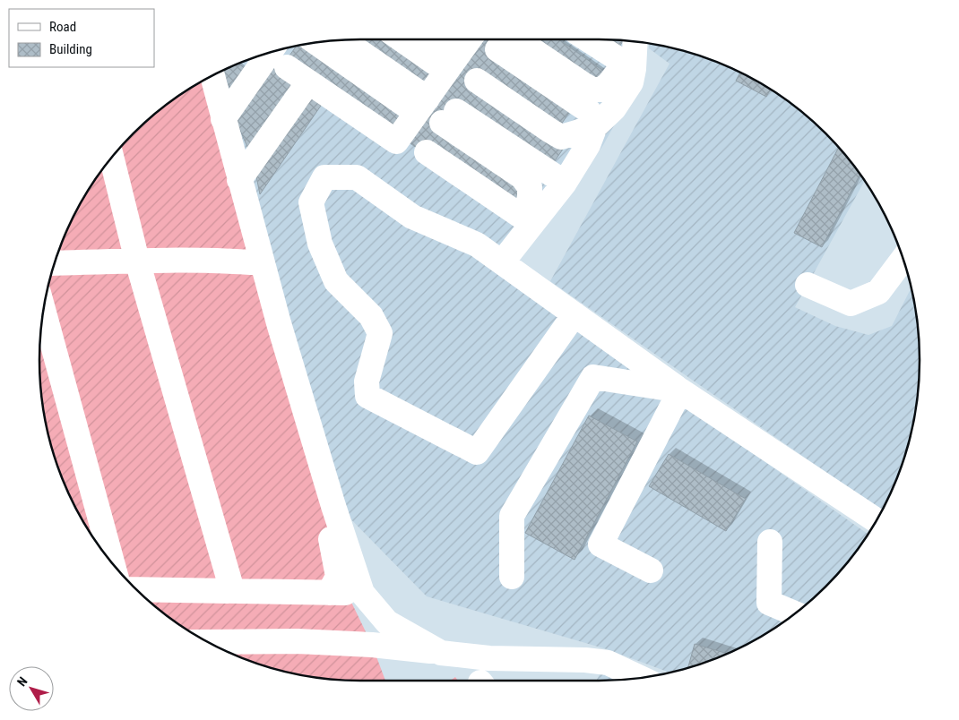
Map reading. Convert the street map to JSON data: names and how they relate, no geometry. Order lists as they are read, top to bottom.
{
  "legend": ["Road", "Building"],
  "north": "top left"
}
